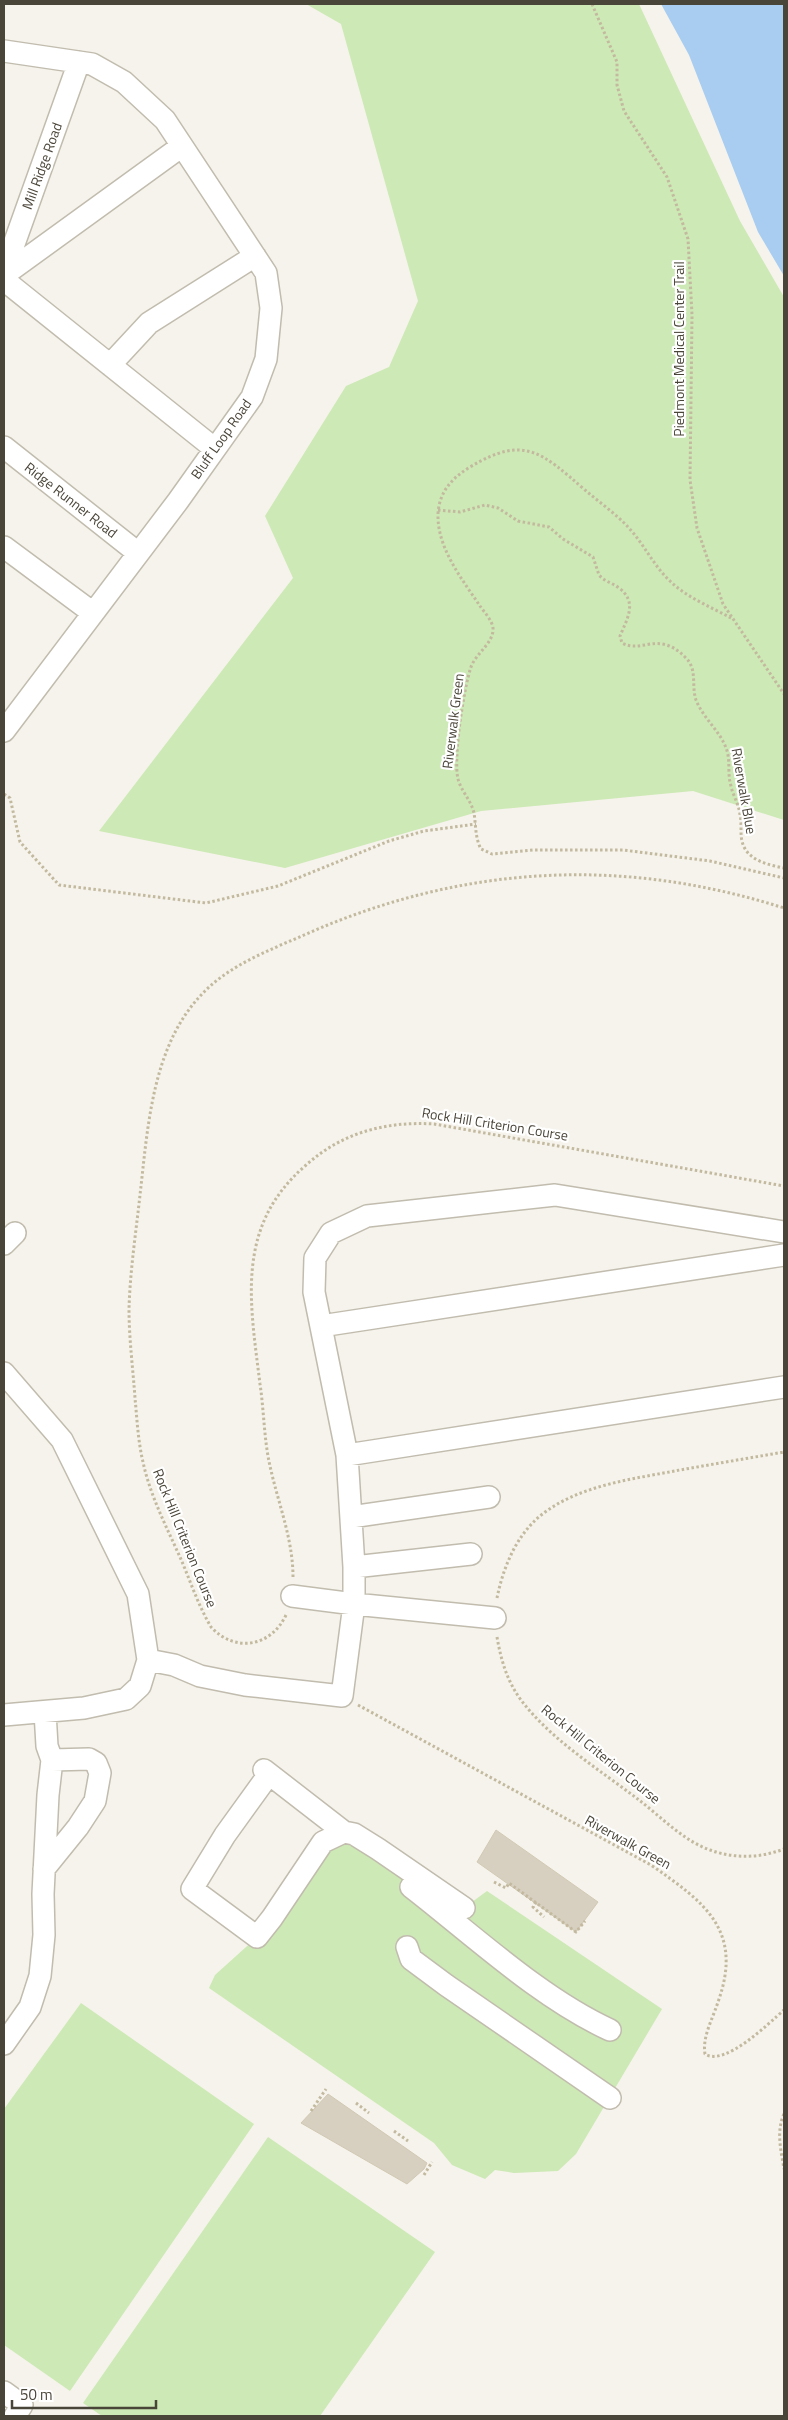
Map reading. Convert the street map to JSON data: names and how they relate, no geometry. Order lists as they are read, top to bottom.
{
  "streets": {
    "street": ["Mill Ridge Road", "Bluff Loop Road", "Ridge Runner Road"],
    "path": [
      "Piedmont Medical Center Trail",
      "Riverwalk Green",
      "Riverwalk Blue",
      "Rock Hill Criterion Course"
    ]
  },
  "crossings": [
    ["Mill Ridge Road", "Bluff Loop Road"],
    ["Piedmont Medical Center Trail", "Riverwalk Green"],
    ["Bluff Loop Road", "Ridge Runner Road"],
    ["Riverwalk Green", "Riverwalk Blue"]
  ],
  "scale_bar": "50 m"
}
